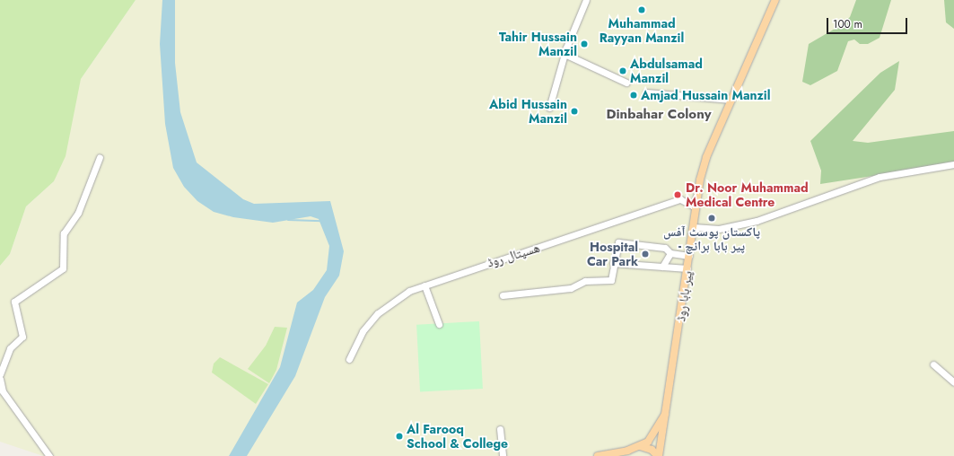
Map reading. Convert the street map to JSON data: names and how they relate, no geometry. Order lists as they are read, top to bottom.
{
  "streets": {
    "main road": ["پیر بابا روڈ"],
    "street": ["ھسپتال روڈ"]
  },
  "crossings": [
    ["ھسپتال روڈ", "پیر بابا روڈ"]
  ],
  "districts": ["Dinbahar Colony"],
  "places": [
    "Muhammad Rayyan Manzil",
    "Tahir Hussain Manzil",
    "Abdulsamad Manzil",
    "Amjad Hussain Manzil",
    "Abid Hussain Manzil",
    "Dr. Noor Muhammad Medical Centre",
    "پاکستان پوسٹ آفس - پیر بابا برانچ",
    "Hospital Car Park",
    "Al Farooq School & College"
  ],
  "scale_bar": "100 m"
}
